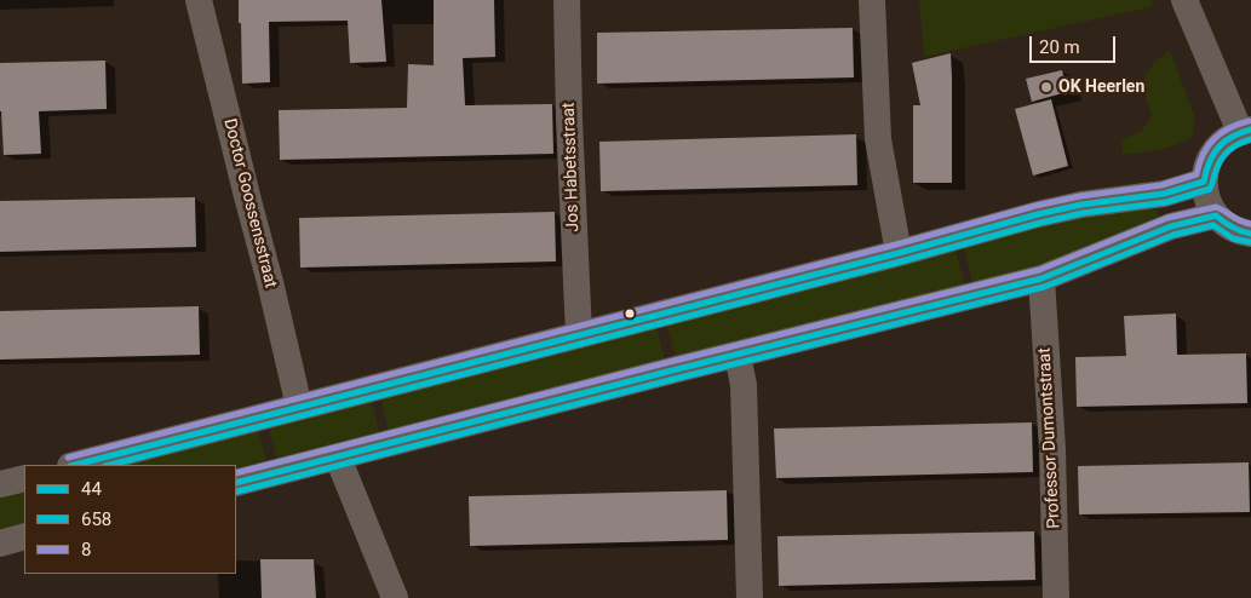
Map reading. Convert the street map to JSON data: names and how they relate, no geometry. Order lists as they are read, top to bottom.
{
  "streets": {
    "street": ["Jos Habetsstraat", "Doctor Goossensstraat", "Professor Dumontstraat"]
  },
  "places": ["OK Heerlen"],
  "lines": ["transit line 8", "transit line 44", "transit line 658"],
  "legend": ["44", "658", "8"],
  "scale_bar": "20 m"
}
